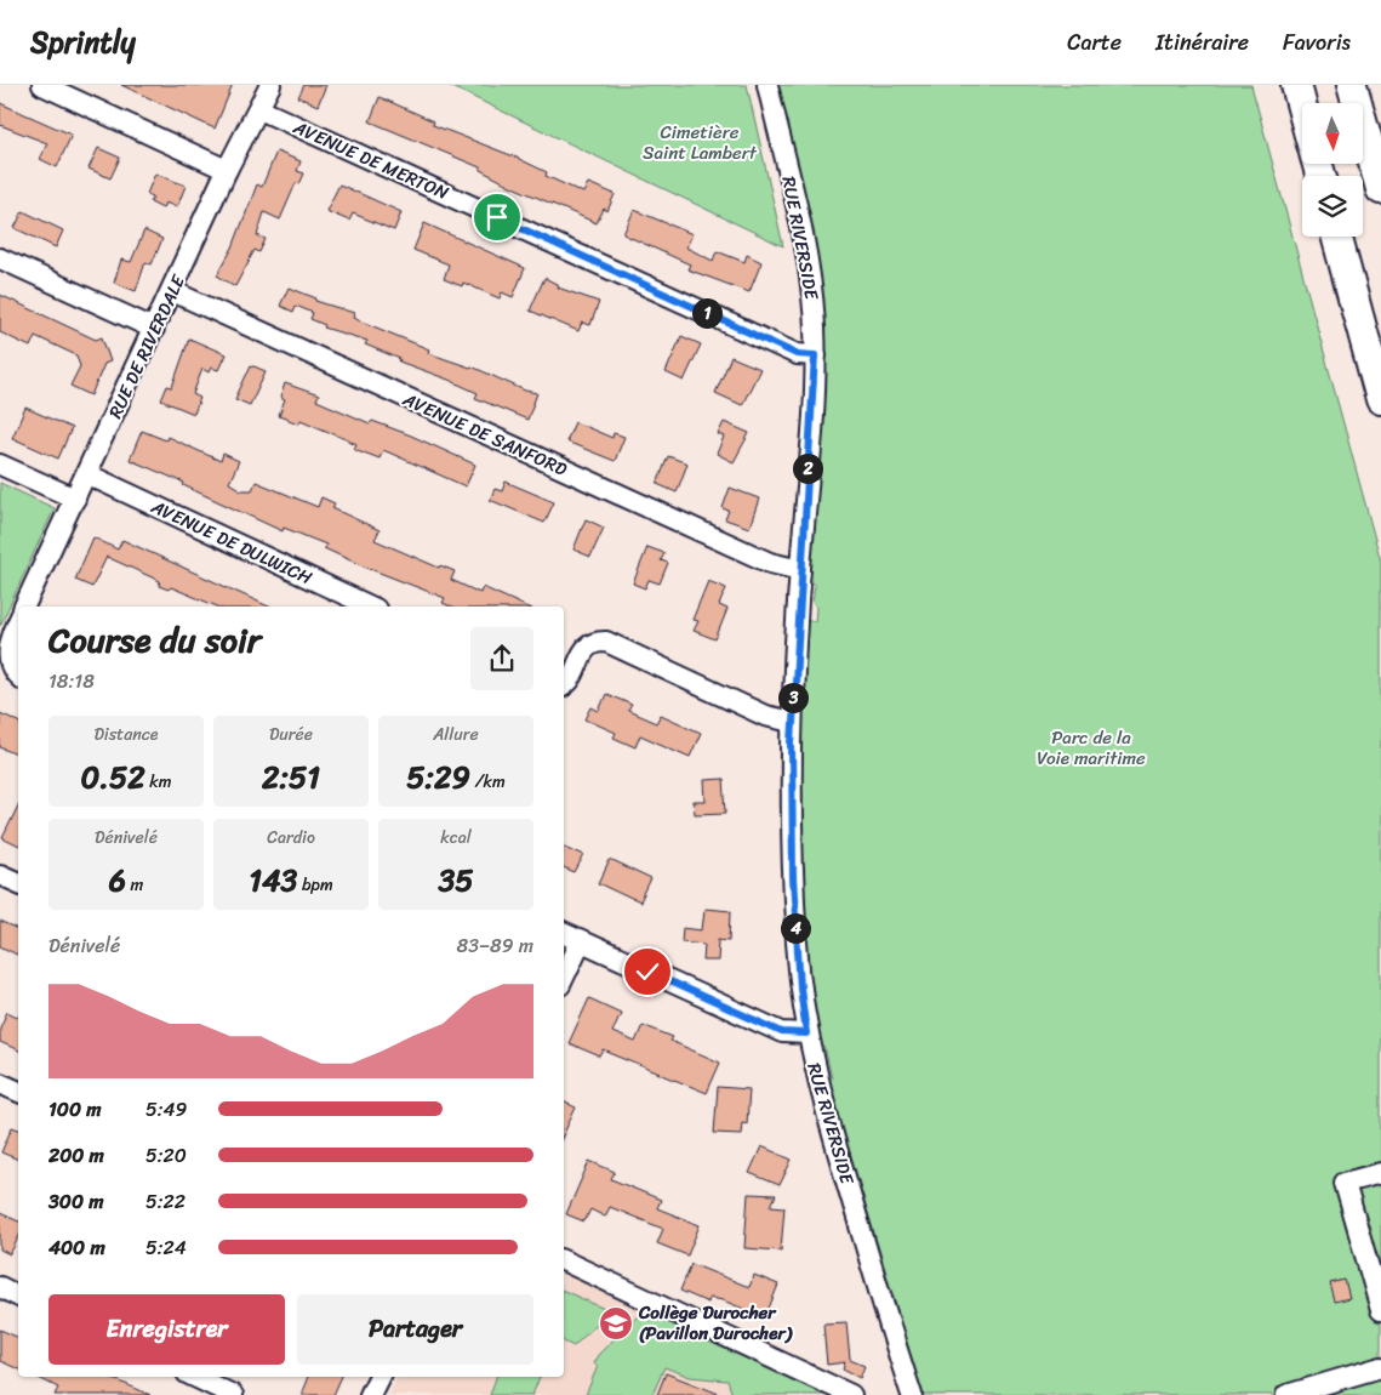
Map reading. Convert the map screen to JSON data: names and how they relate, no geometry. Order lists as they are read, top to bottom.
{
  "streets": {
    "street": [
      "AVENUE DE MERTON",
      "RUE RIVERSIDE",
      "RUE DE RIVERDALE",
      "AVENUE DE SANFORD",
      "AVENUE DE DULWICH"
    ]
  },
  "crossings": [
    ["AVENUE DE MERTON", "RUE RIVERSIDE"],
    ["AVENUE DE MERTON", "RUE DE RIVERDALE"],
    ["RUE RIVERSIDE", "AVENUE DE SANFORD"],
    ["RUE DE RIVERDALE", "AVENUE DE SANFORD"],
    ["RUE DE RIVERDALE", "AVENUE DE DULWICH"]
  ],
  "parks": ["Cimetière Saint Lambert", "Parc de la Voie maritime"],
  "places": {
    "school or university": ["Collège Durocher (Pavillon Durocher)"]
  },
  "north": "bottom",
  "page": {
    "header": "Sprintly",
    "nav": ["Carte", "Itinéraire", "Favoris"],
    "pins": [
      "1",
      "2",
      "3",
      "4"
    ],
    "heading": ["Course du soir", "18:18"],
    "stats": [
      ["Distance", "0.52 km"],
      ["Durée", "2:51"],
      ["Allure", "5:29 /km"],
      ["Dénivelé", "6 m"],
      ["Cardio", "143 bpm"],
      ["kcal", "35"]
    ],
    "chart": ["Dénivelé", "83–89 m"],
    "list": [
      {
        "name": "100 m",
        "note": "5:49"
      },
      {
        "name": "200 m",
        "note": "5:20"
      },
      {
        "name": "300 m",
        "note": "5:22"
      },
      {
        "name": "400 m",
        "note": "5:24"
      }
    ],
    "buttons": ["Enregistrer", "Partager"]
  }
}
